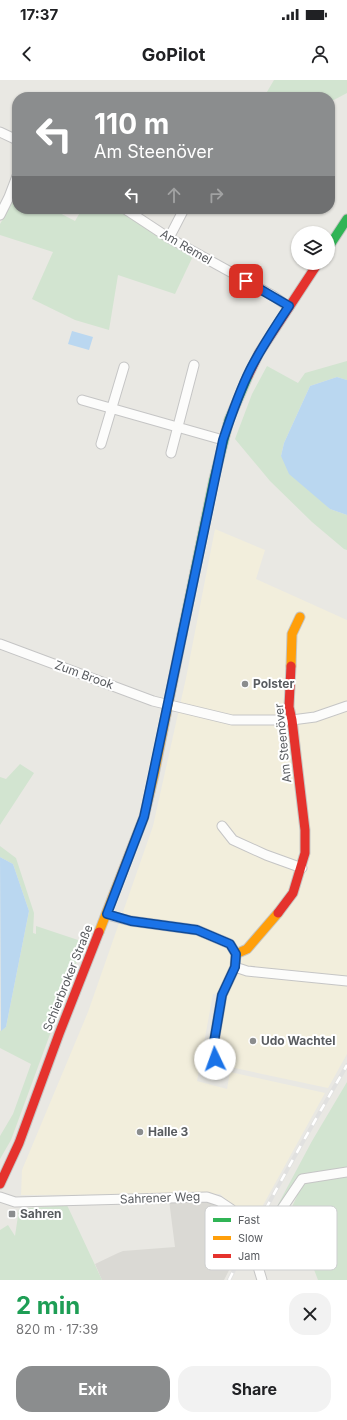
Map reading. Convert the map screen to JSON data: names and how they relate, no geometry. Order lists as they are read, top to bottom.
{
  "streets": {
    "main road": ["Am Steenöver", "Schierbroker Straße"],
    "street": ["Am Remel", "Zum Brook", "Sahrener Weg"]
  },
  "crossings": [
    ["Am Remel", "Schierbroker Straße"],
    ["Zum Brook", "Am Steenöver"],
    ["Zum Brook", "Schierbroker Straße"],
    ["Schierbroker Straße", "Sahrener Weg"]
  ],
  "places": {
    "other": ["Polster", "Udo Wachtel", "Halle 3"],
    "transit": ["Sahren"]
  },
  "legend": ["Fast", "Slow", "Jam"],
  "page": {
    "status": "17:37",
    "header": "GoPilot",
    "turn": ["110 m", "Am Steenöver"],
    "heading": ["2 min", "820 m · 17:39"],
    "buttons": ["Exit", "Share"]
  }
}
